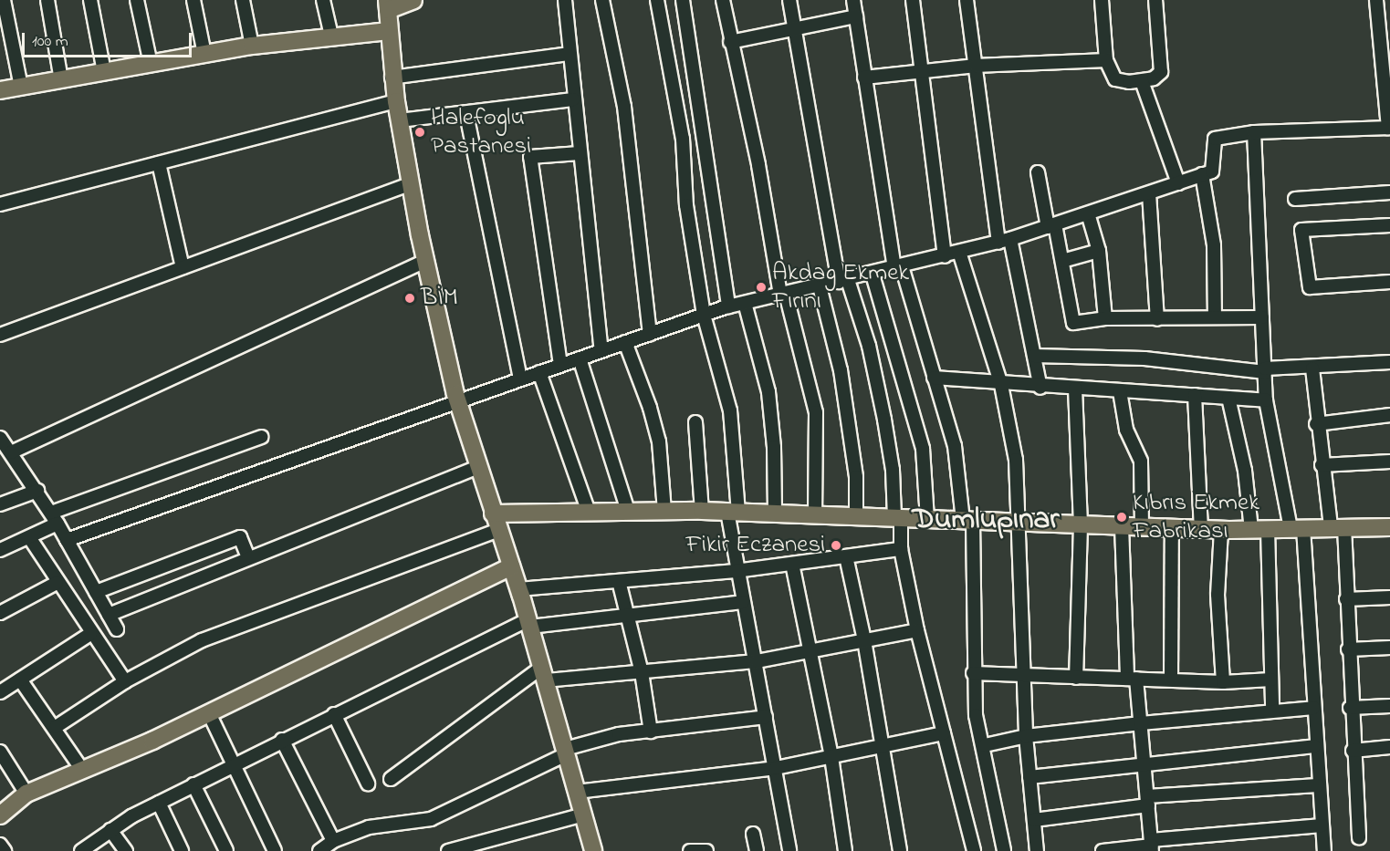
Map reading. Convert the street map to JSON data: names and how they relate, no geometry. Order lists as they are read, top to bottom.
{
  "districts": ["Dumlupınar"],
  "places": [
    "Halefoglu Pastanesi",
    "Akdag Ekmek Fırını",
    "BİM",
    "Kıbrıs Ekmek Fabrikası",
    "Fikir Eczanesi"
  ],
  "scale_bar": "100 m"
}
